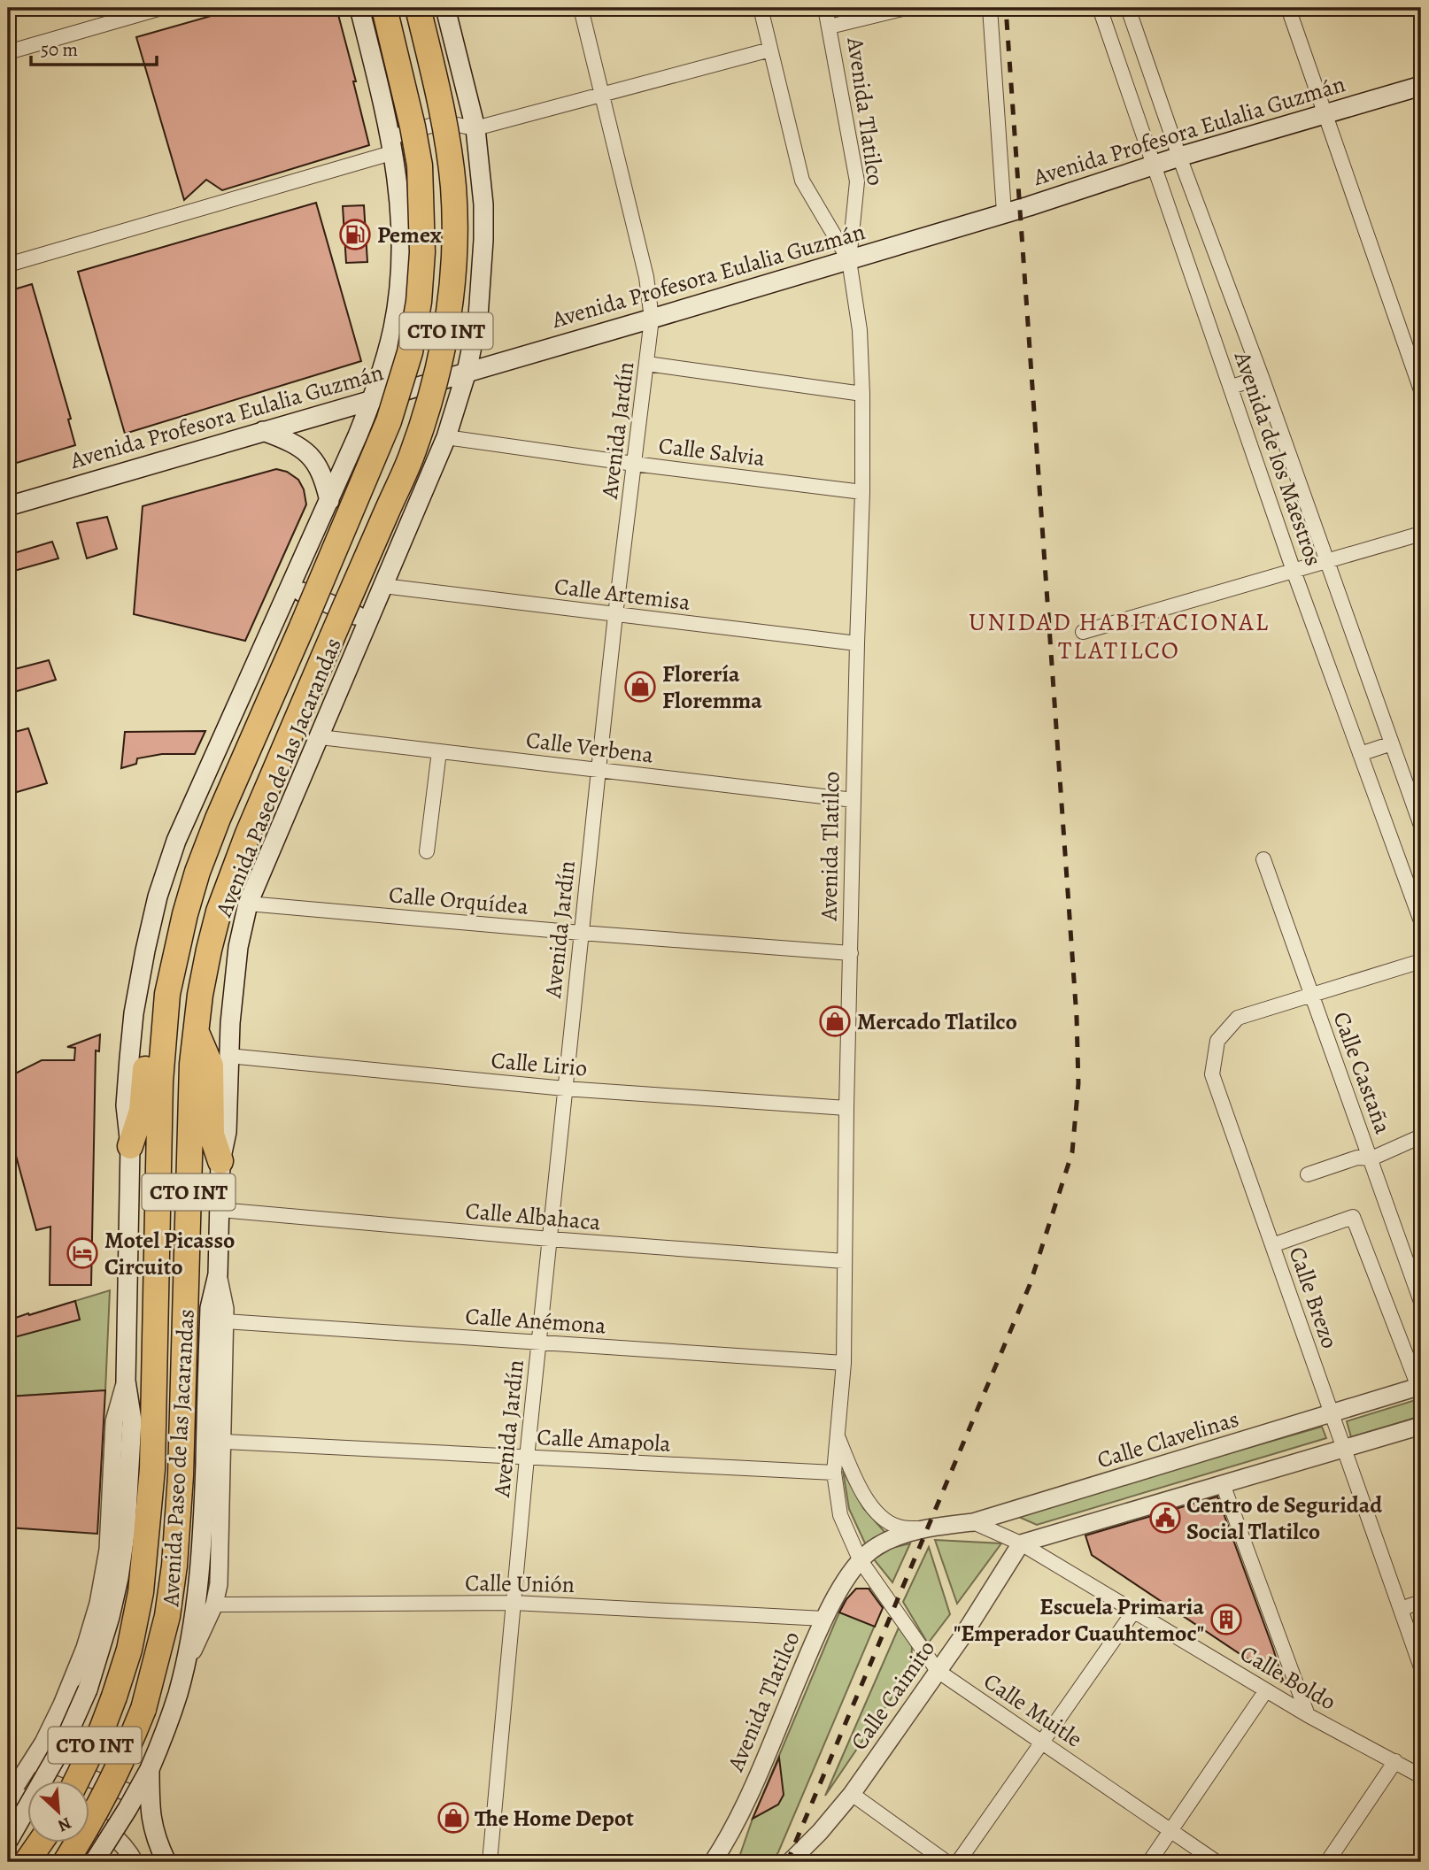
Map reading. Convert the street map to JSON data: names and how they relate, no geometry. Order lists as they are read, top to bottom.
{
  "streets": {
    "highway": ["CTO INT"],
    "main road": ["Avenida Profesora Eulalia Guzmán", "Avenida Paseo de las Jacarandas"],
    "street": [
      "Avenida Tlatilco",
      "Avenida Jardín",
      "Calle Salvia",
      "Avenida de los Maestros",
      "Calle Artemisa",
      "Calle Verbena",
      "Calle Orquídea",
      "Calle Lirio",
      "Calle Castaña",
      "Calle Albahaca",
      "Calle Brezo",
      "Calle Anémona",
      "Calle Clavelinas",
      "Calle Amapola",
      "Calle Unión",
      "Calle Boldo",
      "Calle Caimito",
      "Calle Muitle"
    ]
  },
  "crossings": [
    ["Avenida Tlatilco", "Avenida Profesora Eulalia Guzmán"],
    ["Avenida Tlatilco", "Calle Salvia"],
    ["Avenida Tlatilco", "Calle Artemisa"],
    ["Avenida Tlatilco", "Calle Verbena"],
    ["Avenida Tlatilco", "Calle Orquídea"],
    ["Avenida Tlatilco", "Calle Lirio"],
    ["Avenida Tlatilco", "Calle Albahaca"],
    ["Avenida Tlatilco", "Calle Anémona"],
    ["Avenida Tlatilco", "Calle Clavelinas"],
    ["Avenida Tlatilco", "Calle Amapola"],
    ["Avenida Tlatilco", "Calle Unión"],
    ["Avenida Tlatilco", "Calle Muitle"],
    ["Avenida Profesora Eulalia Guzmán", "Avenida Jardín"],
    ["Avenida Profesora Eulalia Guzmán", "Avenida de los Maestros"],
    ["Avenida Profesora Eulalia Guzmán", "Avenida Paseo de las Jacarandas"],
    ["Avenida Jardín", "Calle Salvia"],
    ["Avenida Jardín", "Calle Artemisa"],
    ["Avenida Jardín", "Calle Verbena"],
    ["Avenida Jardín", "Calle Orquídea"],
    ["Avenida Jardín", "Calle Lirio"],
    ["Avenida Jardín", "Calle Albahaca"],
    ["Avenida Jardín", "Calle Anémona"],
    ["Avenida Jardín", "Calle Amapola"],
    ["Avenida Jardín", "Calle Unión"],
    ["Calle Salvia", "Avenida Paseo de las Jacarandas"],
    ["Calle Artemisa", "Avenida Paseo de las Jacarandas"],
    ["Calle Verbena", "Avenida Paseo de las Jacarandas"],
    ["Avenida Paseo de las Jacarandas", "Calle Orquídea"],
    ["Avenida Paseo de las Jacarandas", "Calle Lirio"],
    ["Avenida Paseo de las Jacarandas", "Calle Albahaca"],
    ["Calle Castaña", "Calle Brezo"],
    ["Calle Brezo", "Calle Clavelinas"],
    ["Calle Clavelinas", "Calle Boldo"],
    ["Calle Boldo", "Calle Caimito"],
    ["Calle Caimito", "Calle Muitle"]
  ],
  "districts": ["UNIDAD HABITACIONAL TLATILCO"],
  "places": {
    "fuel station": ["Pemex"],
    "shop": ["Florería Floremma", "Mercado Tlatilco", "The Home Depot"],
    "hotel": ["Motel Picasso Circuito"],
    "public building": ["Centro de Seguridad Social Tlatilco"],
    "building": ["Escuela Primaria \"Emperador Cuauhtemoc\""]
  },
  "scale_bar": "50 m",
  "north": "bottom right"
}
